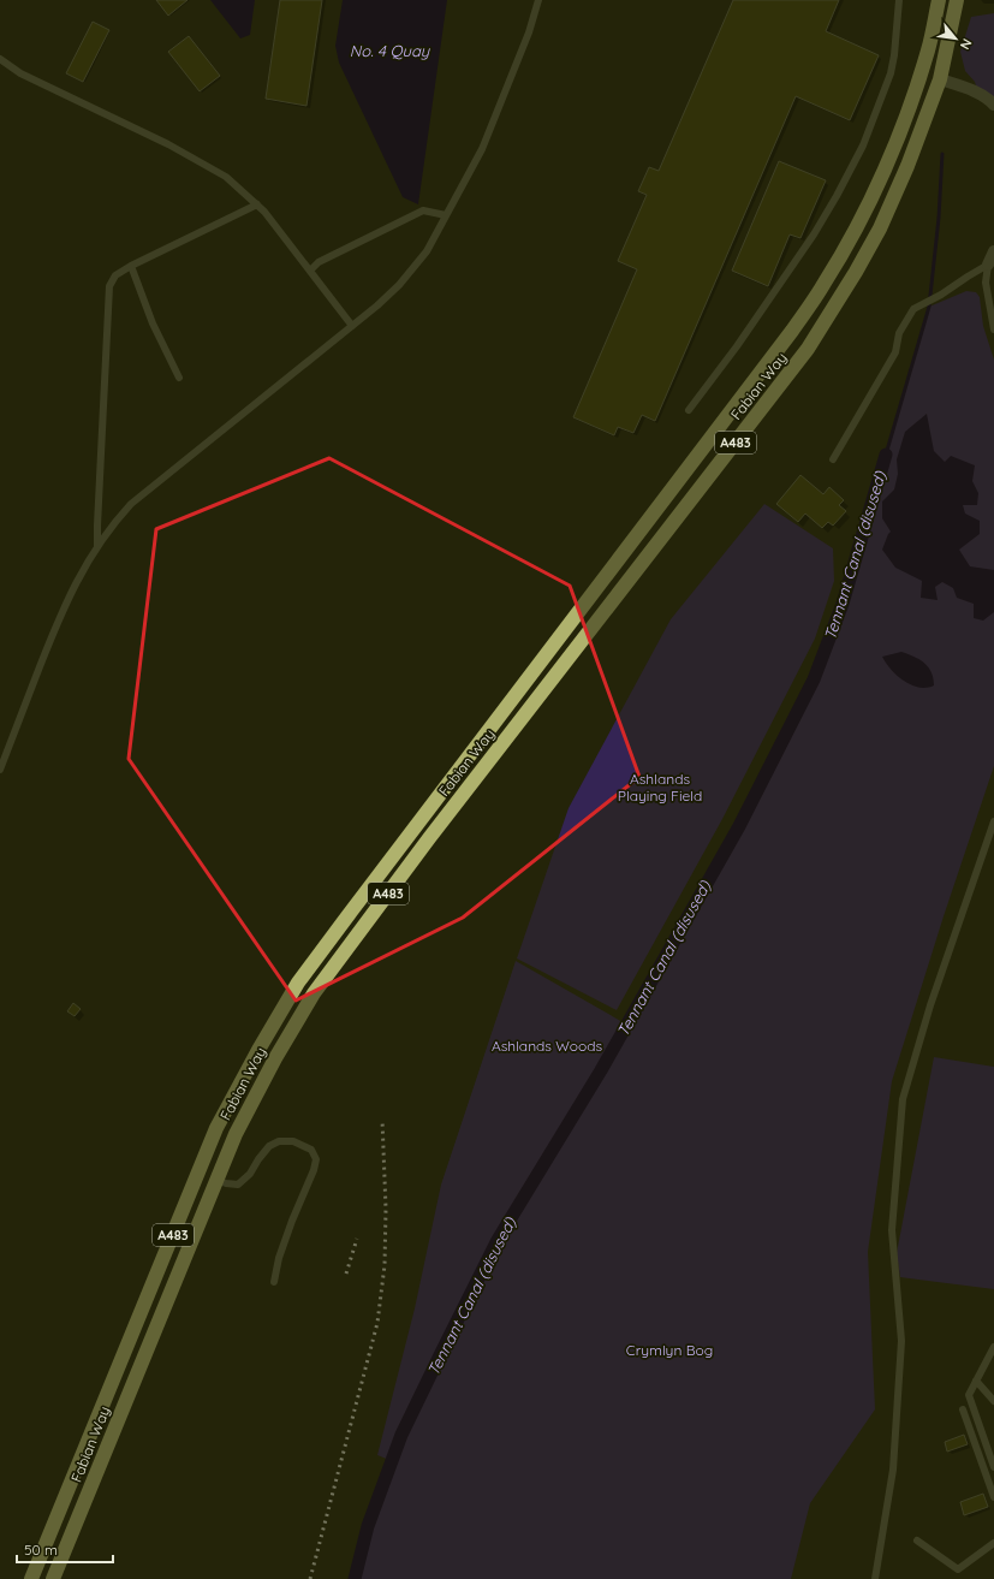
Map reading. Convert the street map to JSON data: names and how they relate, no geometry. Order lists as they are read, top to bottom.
{
  "streets": {
    "highway": ["Fabian Way", "A483"]
  },
  "water": ["No. 4 Quay", "Tennant Canal (disused)"],
  "parks": ["Ashlands Playing Field", "Ashlands Woods", "Crymlyn Bog"],
  "scale_bar": "50 m",
  "north": "bottom right"
}
